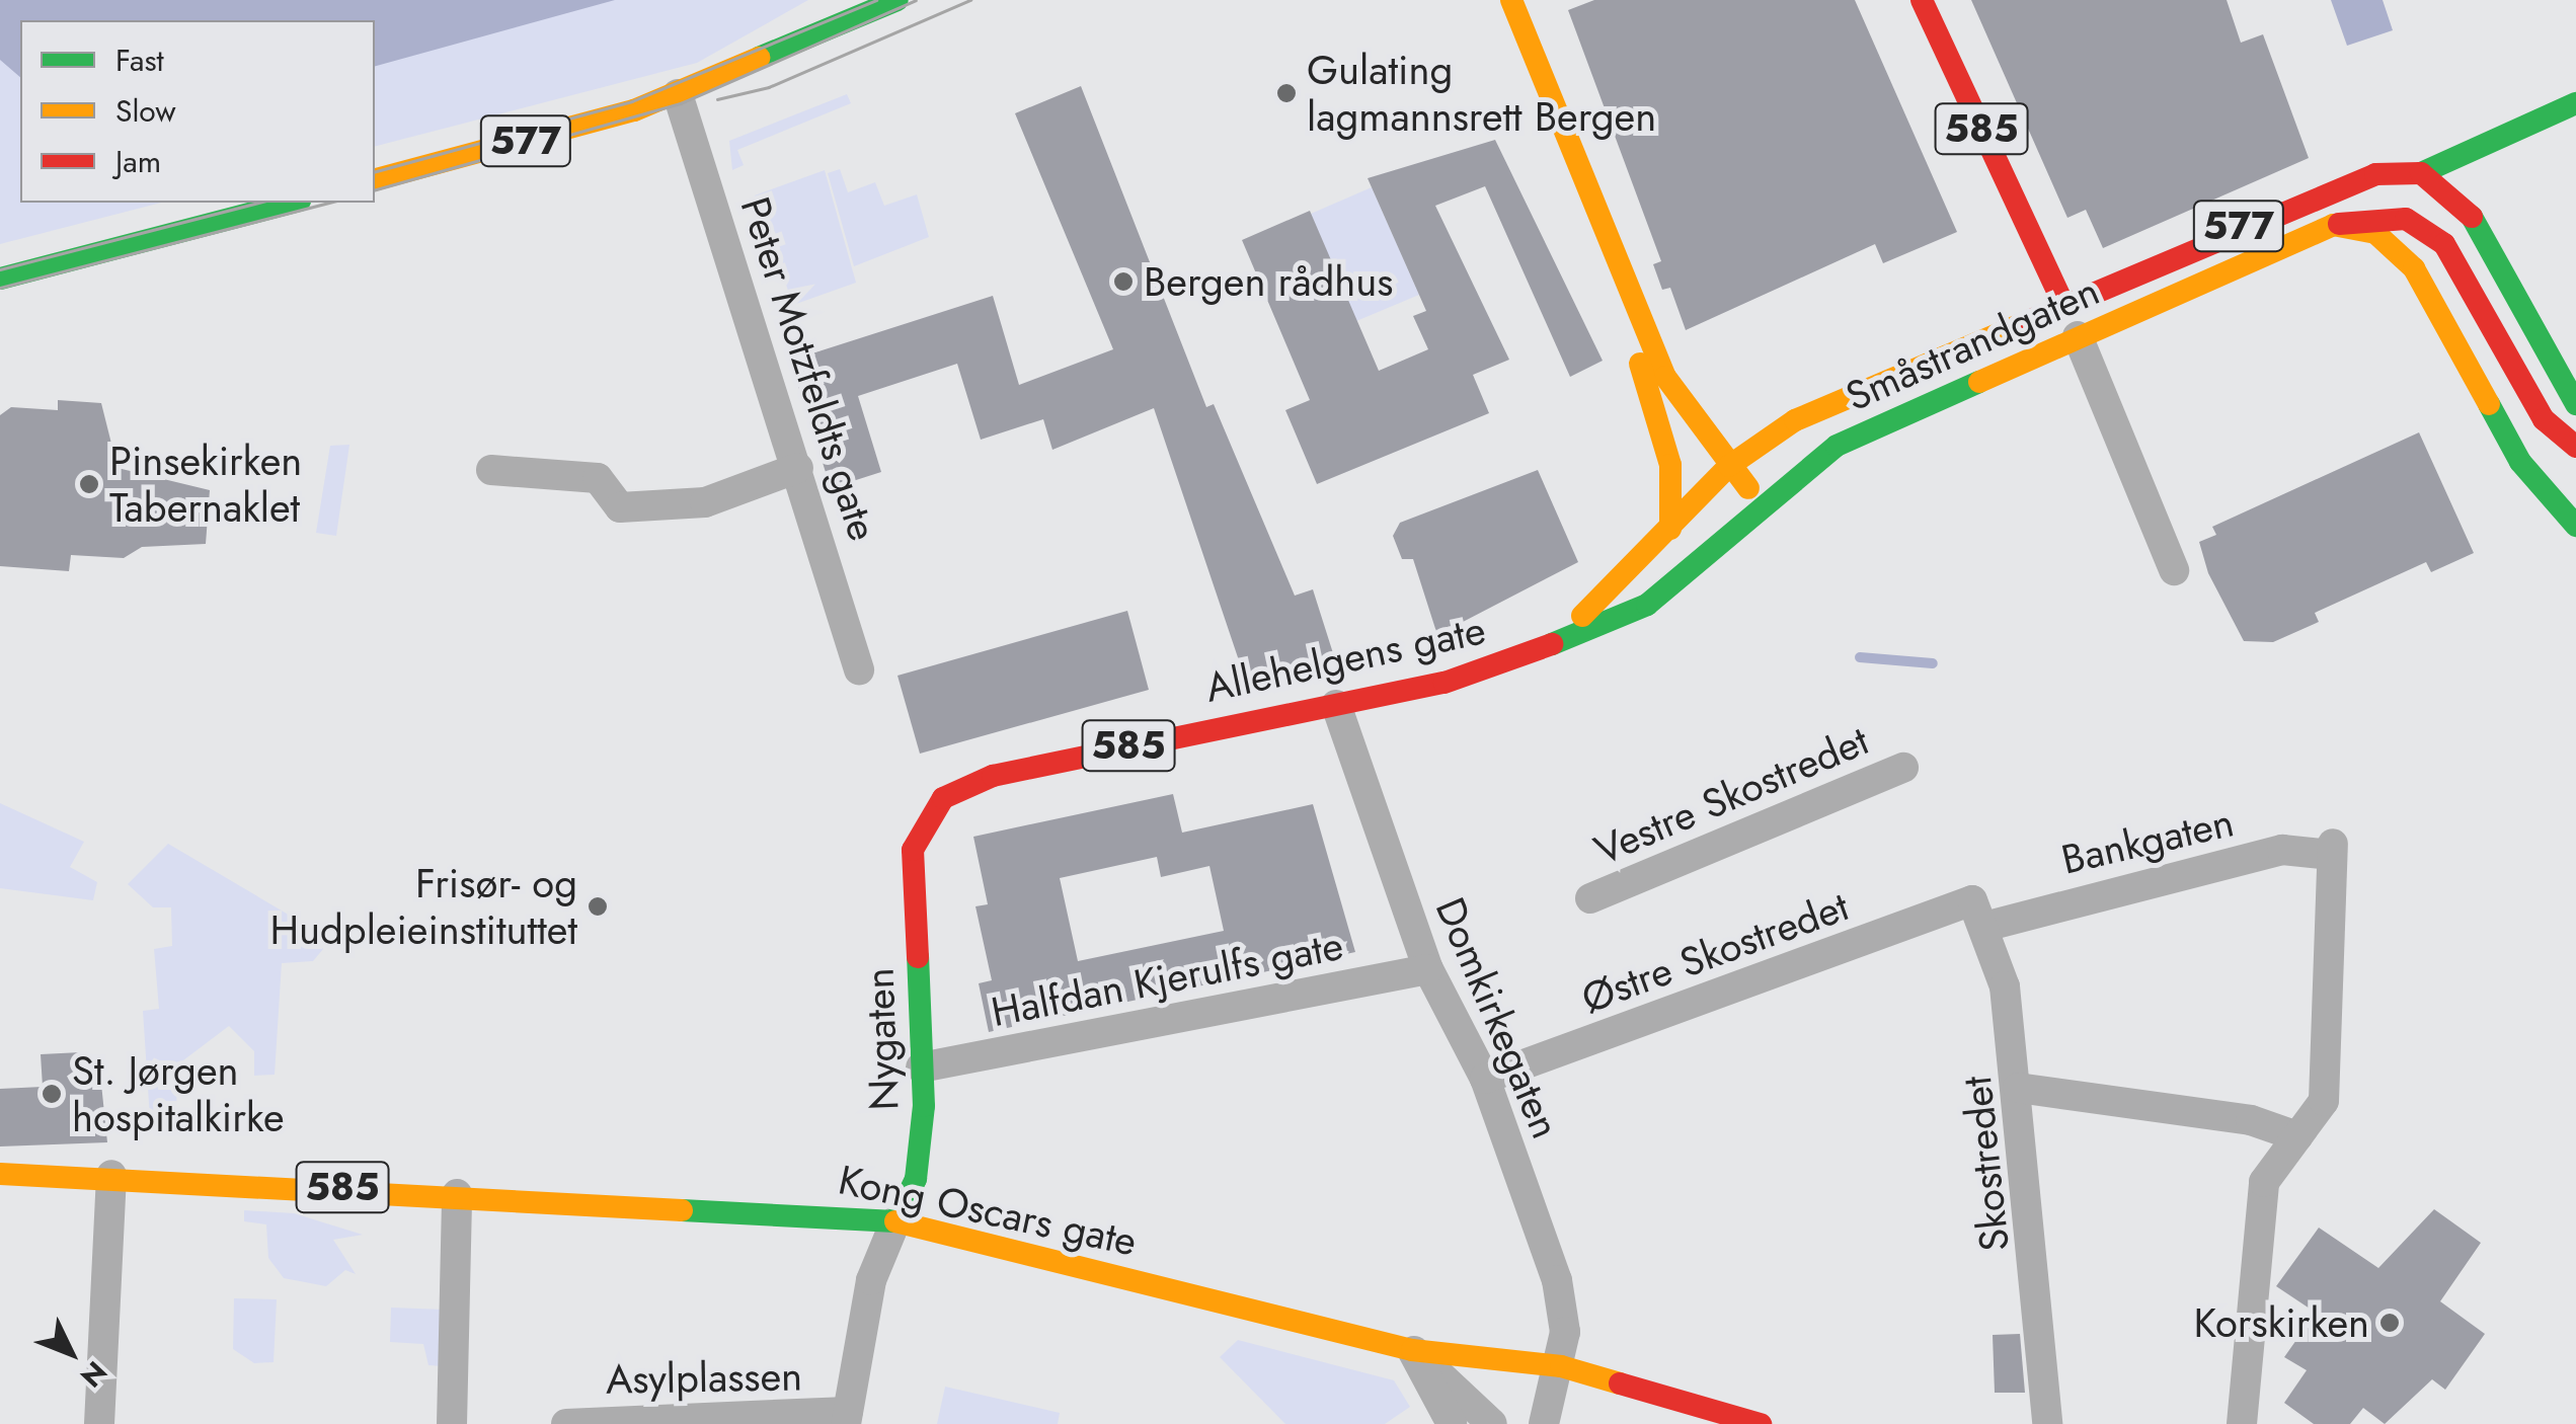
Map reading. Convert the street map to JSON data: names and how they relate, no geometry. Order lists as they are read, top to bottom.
{
  "streets": {
    "main road": [
      "585",
      "577",
      "Småstrandgaten",
      "Allehelgens gate",
      "Nygaten",
      "Kong Oscars gate"
    ],
    "street": [
      "Peter Motzfeldts gate",
      "Vestre Skostredet",
      "Bankgaten",
      "Østre Skostredet",
      "Halfdan Kjerulfs gate",
      "Domkirkegaten",
      "Skostredet",
      "Asylplassen"
    ]
  },
  "crossings": [
    ["585", "Småstrandgaten"],
    ["577", "Småstrandgaten"],
    ["577", "Peter Motzfeldts gate"],
    ["Småstrandgaten", "Allehelgens gate"],
    ["Allehelgens gate", "Domkirkegaten"],
    ["Allehelgens gate", "Nygaten"],
    ["Bankgaten", "Østre Skostredet"],
    ["Bankgaten", "Skostredet"],
    ["Østre Skostredet", "Domkirkegaten"],
    ["Østre Skostredet", "Skostredet"],
    ["Halfdan Kjerulfs gate", "Domkirkegaten"],
    ["Halfdan Kjerulfs gate", "Nygaten"],
    ["Domkirkegaten", "Kong Oscars gate"],
    ["Nygaten", "Kong Oscars gate"]
  ],
  "places": [
    "Gulating lagmannsrett Bergen",
    "Bergen rådhus",
    "Pinsekirken Tabernaklet",
    "Frisør- og Hudpleieinstituttet",
    "St. Jørgen hospitalkirke",
    "Korskirken"
  ],
  "legend": ["Fast", "Slow", "Jam"],
  "north": "bottom right"
}
